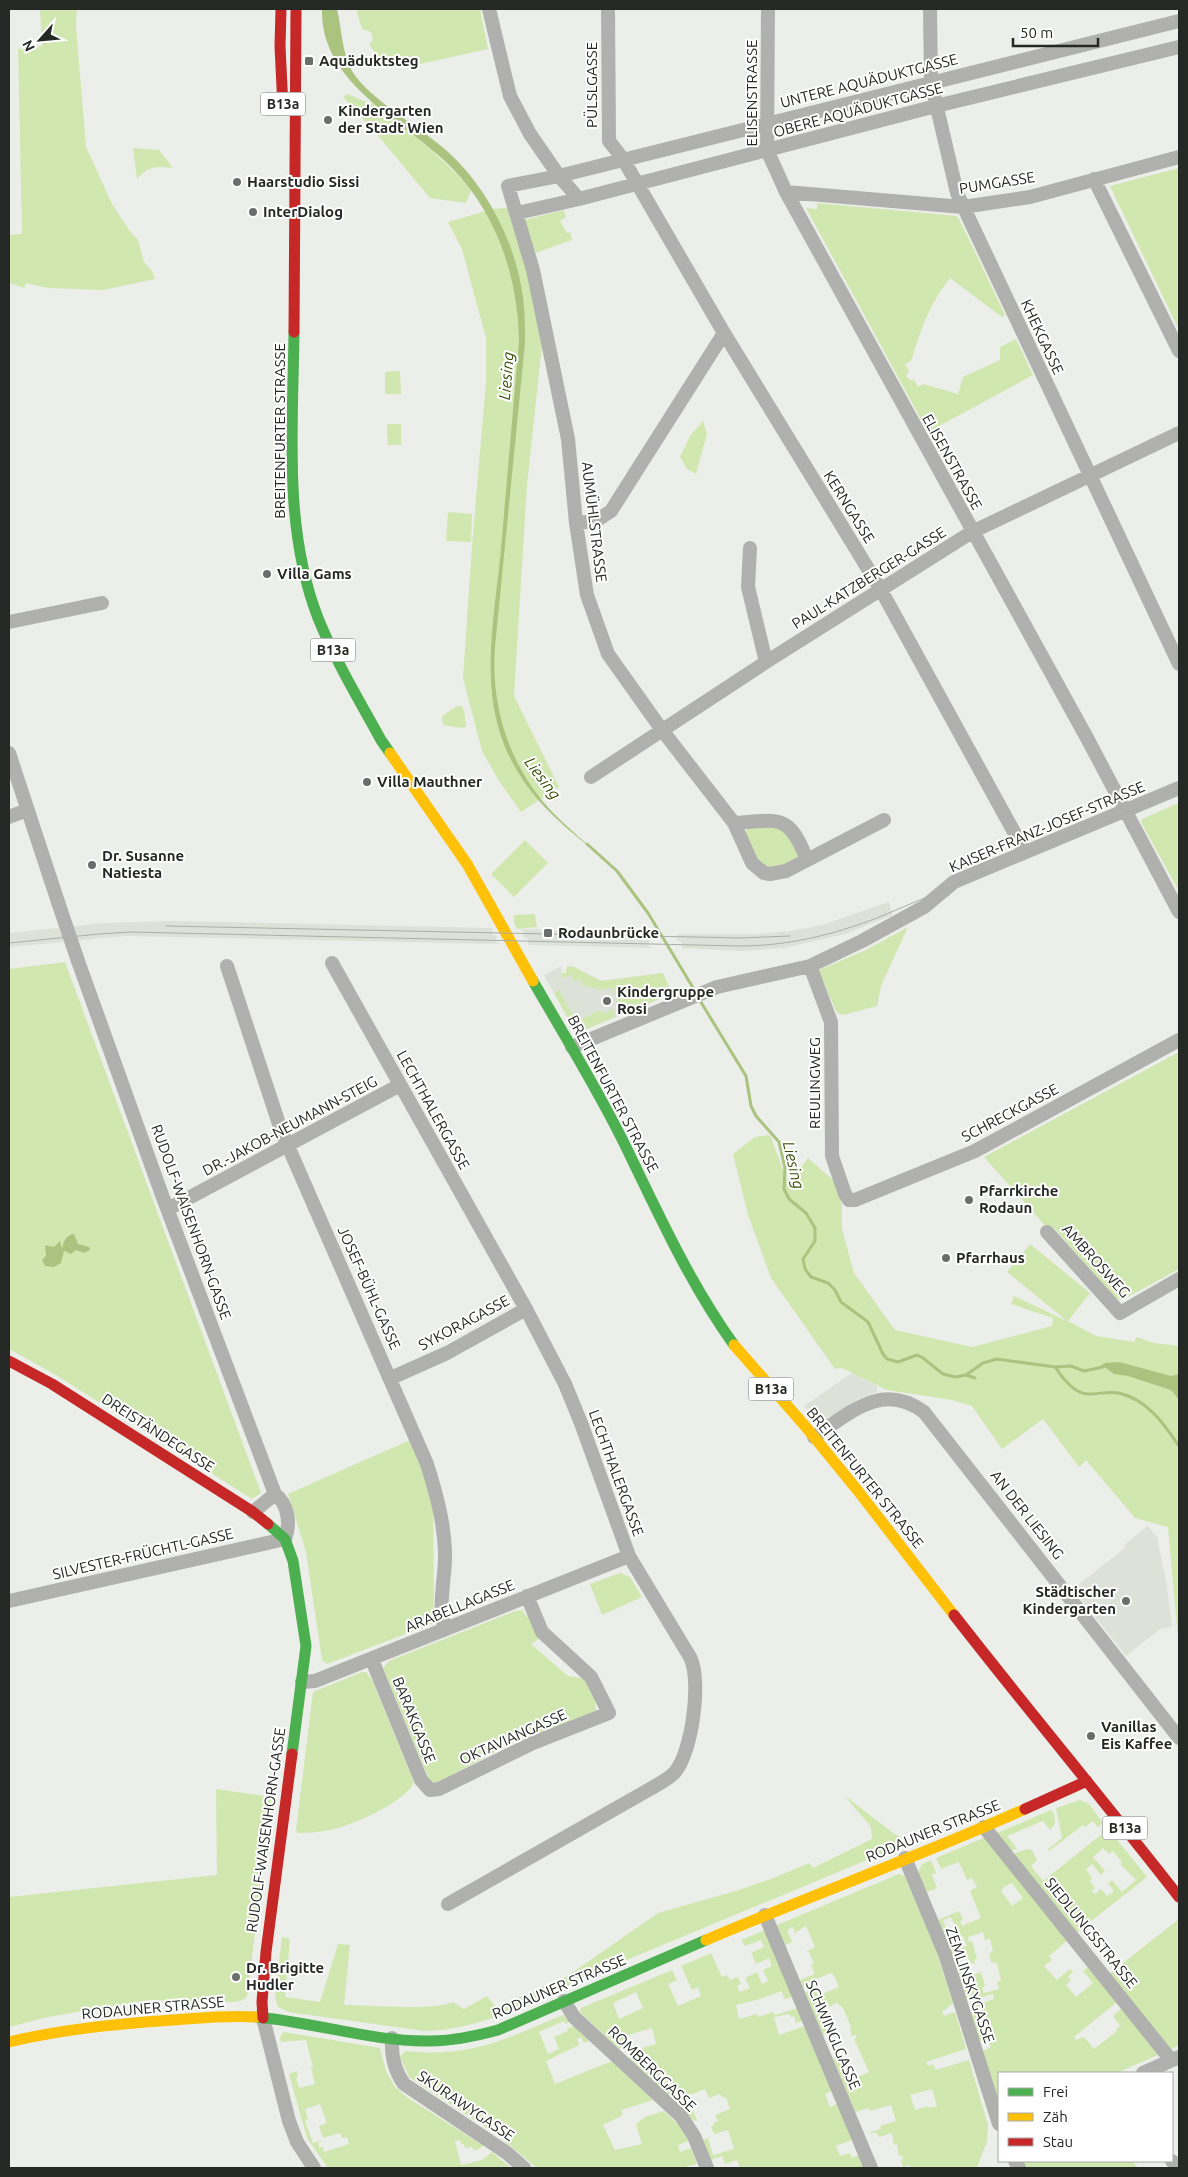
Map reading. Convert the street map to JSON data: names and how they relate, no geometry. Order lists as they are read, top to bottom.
{
  "streets": {
    "main road": [
      "B13a",
      "BREITENFURTER STRASSE",
      "RUDOLF-WAISENHORN-GASSE",
      "DREISTÄNDEGASSE",
      "RODAUNER STRASSE"
    ],
    "street": [
      "UNTERE AQUÄDUKTGASSE",
      "PÜLSLGASSE",
      "ELISENSTRASSE",
      "OBERE AQUÄDUKTGASSE",
      "PUMGASSE",
      "KHEKGASSE",
      "KERNGASSE",
      "AUMÜHLSTRASSE",
      "PAUL-KATZBERGER-GASSE",
      "KAISER-FRANZ-JOSEF-STRASSE",
      "REULINGWEG",
      "LECHTHALERGASSE",
      "SCHRECKGASSE",
      "DR.-JAKOB-NEUMANN-STEIG",
      "AMBROSWEG",
      "JOSEF-BÜHL-GASSE",
      "SYKORAGASSE",
      "AN DER LIESING",
      "SILVESTER-FRÜCHTL-GASSE",
      "ARABELLAGASSE",
      "BARAKGASSE",
      "OKTAVIANGASSE",
      "SIEDLUNGSSTRASSE",
      "ZEMLINSKYGASSE",
      "SCHWINGLGASSE",
      "ROMBERGGASSE",
      "SKURAWYGASSE"
    ]
  },
  "crossings": [
    ["UNTERE AQUÄDUKTGASSE", "PÜLSLGASSE"],
    ["UNTERE AQUÄDUKTGASSE", "ELISENSTRASSE"],
    ["UNTERE AQUÄDUKTGASSE", "KHEKGASSE"],
    ["UNTERE AQUÄDUKTGASSE", "AUMÜHLSTRASSE"],
    ["PÜLSLGASSE", "OBERE AQUÄDUKTGASSE"],
    ["PÜLSLGASSE", "KERNGASSE"],
    ["ELISENSTRASSE", "OBERE AQUÄDUKTGASSE"],
    ["ELISENSTRASSE", "PUMGASSE"],
    ["ELISENSTRASSE", "PAUL-KATZBERGER-GASSE"],
    ["ELISENSTRASSE", "KAISER-FRANZ-JOSEF-STRASSE"],
    ["OBERE AQUÄDUKTGASSE", "KHEKGASSE"],
    ["OBERE AQUÄDUKTGASSE", "KERNGASSE"],
    ["OBERE AQUÄDUKTGASSE", "AUMÜHLSTRASSE"],
    ["PUMGASSE", "KHEKGASSE"],
    ["KHEKGASSE", "PAUL-KATZBERGER-GASSE"],
    ["BREITENFURTER STRASSE", "KAISER-FRANZ-JOSEF-STRASSE"],
    ["BREITENFURTER STRASSE", "AN DER LIESING"],
    ["BREITENFURTER STRASSE", "RODAUNER STRASSE"],
    ["KERNGASSE", "PAUL-KATZBERGER-GASSE"],
    ["KERNGASSE", "KAISER-FRANZ-JOSEF-STRASSE"],
    ["AUMÜHLSTRASSE", "PAUL-KATZBERGER-GASSE"],
    ["KAISER-FRANZ-JOSEF-STRASSE", "REULINGWEG"],
    ["REULINGWEG", "SCHRECKGASSE"],
    ["LECHTHALERGASSE", "DR.-JAKOB-NEUMANN-STEIG"],
    ["LECHTHALERGASSE", "SYKORAGASSE"],
    ["LECHTHALERGASSE", "ARABELLAGASSE"],
    ["DR.-JAKOB-NEUMANN-STEIG", "RUDOLF-WAISENHORN-GASSE"],
    ["DR.-JAKOB-NEUMANN-STEIG", "JOSEF-BÜHL-GASSE"],
    ["RUDOLF-WAISENHORN-GASSE", "DREISTÄNDEGASSE"],
    ["RUDOLF-WAISENHORN-GASSE", "SILVESTER-FRÜCHTL-GASSE"],
    ["RUDOLF-WAISENHORN-GASSE", "ARABELLAGASSE"],
    ["RUDOLF-WAISENHORN-GASSE", "RODAUNER STRASSE"],
    ["JOSEF-BÜHL-GASSE", "SYKORAGASSE"],
    ["JOSEF-BÜHL-GASSE", "ARABELLAGASSE"],
    ["DREISTÄNDEGASSE", "SILVESTER-FRÜCHTL-GASSE"],
    ["ARABELLAGASSE", "BARAKGASSE"],
    ["ARABELLAGASSE", "OKTAVIANGASSE"],
    ["BARAKGASSE", "OKTAVIANGASSE"],
    ["RODAUNER STRASSE", "SIEDLUNGSSTRASSE"],
    ["RODAUNER STRASSE", "ZEMLINSKYGASSE"],
    ["RODAUNER STRASSE", "SCHWINGLGASSE"],
    ["RODAUNER STRASSE", "ROMBERGGASSE"],
    ["RODAUNER STRASSE", "SKURAWYGASSE"]
  ],
  "water": ["Liesing"],
  "places": {
    "transit": ["Aquäduktsteg", "Rodaunbrücke"],
    "other": [
      "Kindergarten der Stadt Wien",
      "Haarstudio Sissi",
      "InterDialog",
      "Villa Gams",
      "Villa Mauthner",
      "Dr. Susanne Natiesta",
      "Kindergruppe Rosi",
      "Pfarrkirche Rodaun",
      "Pfarrhaus",
      "Städtischer Kindergarten",
      "Vanillas Eis Kaffee",
      "Dr. Brigitte Hudler"
    ]
  },
  "legend": ["Frei", "Zäh", "Stau"],
  "scale_bar": "50 m",
  "north": "bottom left"
}
